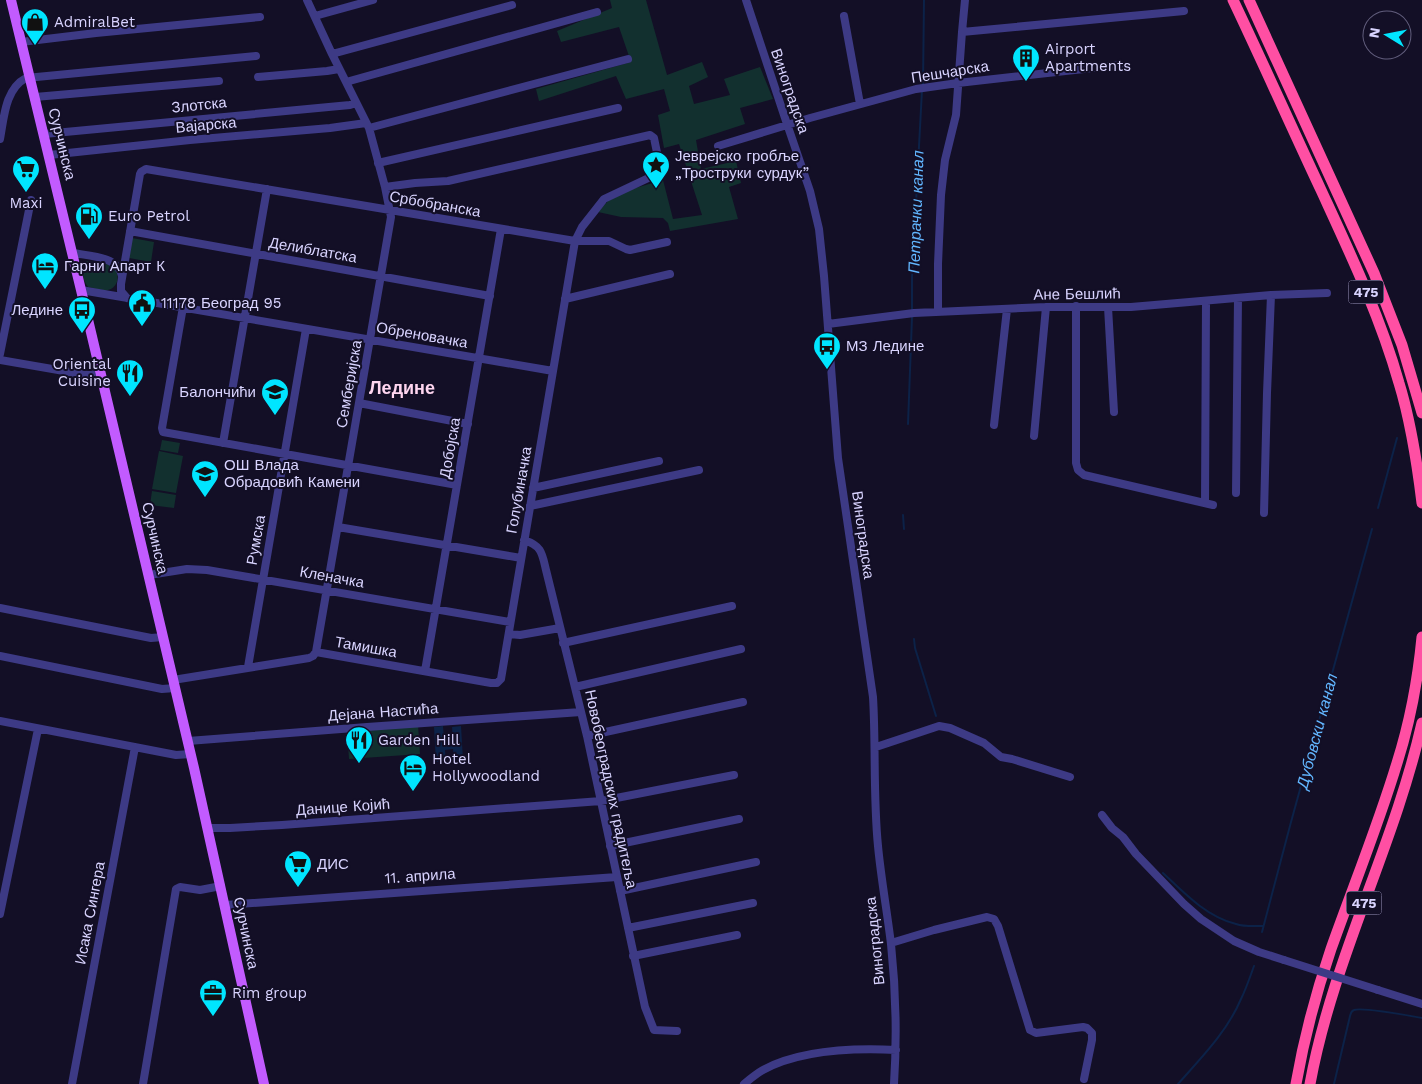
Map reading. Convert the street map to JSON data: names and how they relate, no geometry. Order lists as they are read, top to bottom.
{
  "streets": {
    "highway": ["475"],
    "main road": ["Сурчинска"],
    "street": [
      "Пешчарска",
      "Виноградска",
      "Злотска",
      "Вајарска",
      "Србобранска",
      "Делиблатска",
      "Ане Бешлић",
      "Обреновачка",
      "Семберијска",
      "Добојска",
      "Голубиначка",
      "Румска",
      "Кленачка",
      "Тамишка",
      "Дејана Настића",
      "Новобеоградских градитеља",
      "Данице Којић",
      "11. априла",
      "Исака Сингера"
    ]
  },
  "crossings": [
    ["Пешчарска", "Виноградска"],
    ["Виноградска", "Ане Бешлић"],
    ["Злотска", "Сурчинска"],
    ["Злотска", "Семберијска"],
    ["Вајарска", "Сурчинска"],
    ["Вајарска", "Семберијска"],
    ["Сурчинска", "Обреновачка"],
    ["Сурчинска", "Кленачка"],
    ["Сурчинска", "Тамишка"],
    ["Сурчинска", "Дејана Настића"],
    ["Сурчинска", "Данице Којић"],
    ["Сурчинска", "11. априла"],
    ["Србобранска", "Делиблатска"],
    ["Србобранска", "Семберијска"],
    ["Србобранска", "Добојска"],
    ["Србобранска", "Голубиначка"],
    ["Делиблатска", "Семберијска"],
    ["Делиблатска", "Добојска"],
    ["Обреновачка", "Семберијска"],
    ["Обреновачка", "Добојска"],
    ["Обреновачка", "Голубиначка"],
    ["Обреновачка", "Румска"],
    ["Семберијска", "Кленачка"],
    ["Семберијска", "Тамишка"],
    ["Добојска", "Кленачка"],
    ["Добојска", "Тамишка"],
    ["Голубиначка", "Кленачка"],
    ["Голубиначка", "Тамишка"],
    ["Голубиначка", "Новобеоградских градитеља"],
    ["Румска", "Кленачка"],
    ["Румска", "Тамишка"],
    ["Дејана Настића", "Новобеоградских градитеља"],
    ["Новобеоградских градитеља", "Данице Којић"],
    ["Новобеоградских градитеља", "11. априла"]
  ],
  "districts": ["Ледине"],
  "water": ["Петрачки канал", "Дубовски канал"],
  "places": {
    "shop": ["AdmiralBet"],
    "building": ["Airport Apartments"],
    "place": ["Јеврејско гробље „Троструки сурдук”"],
    "supermarket": ["Maxi", "ДИС"],
    "fuel station": ["Euro Petrol"],
    "hotel": ["Гарни Апарт К", "Hotel Hollywoodland"],
    "public building": ["11178 Београд 95"],
    "bus stop": ["Ледине", "МЗ Ледине"],
    "restaurant": ["Oriental Cuisine", "Garden Hill"],
    "school or university": ["Балончићи", "ОШ Влада Обрадовић Камени"],
    "office": ["Rim group"]
  },
  "north": "left"
}
